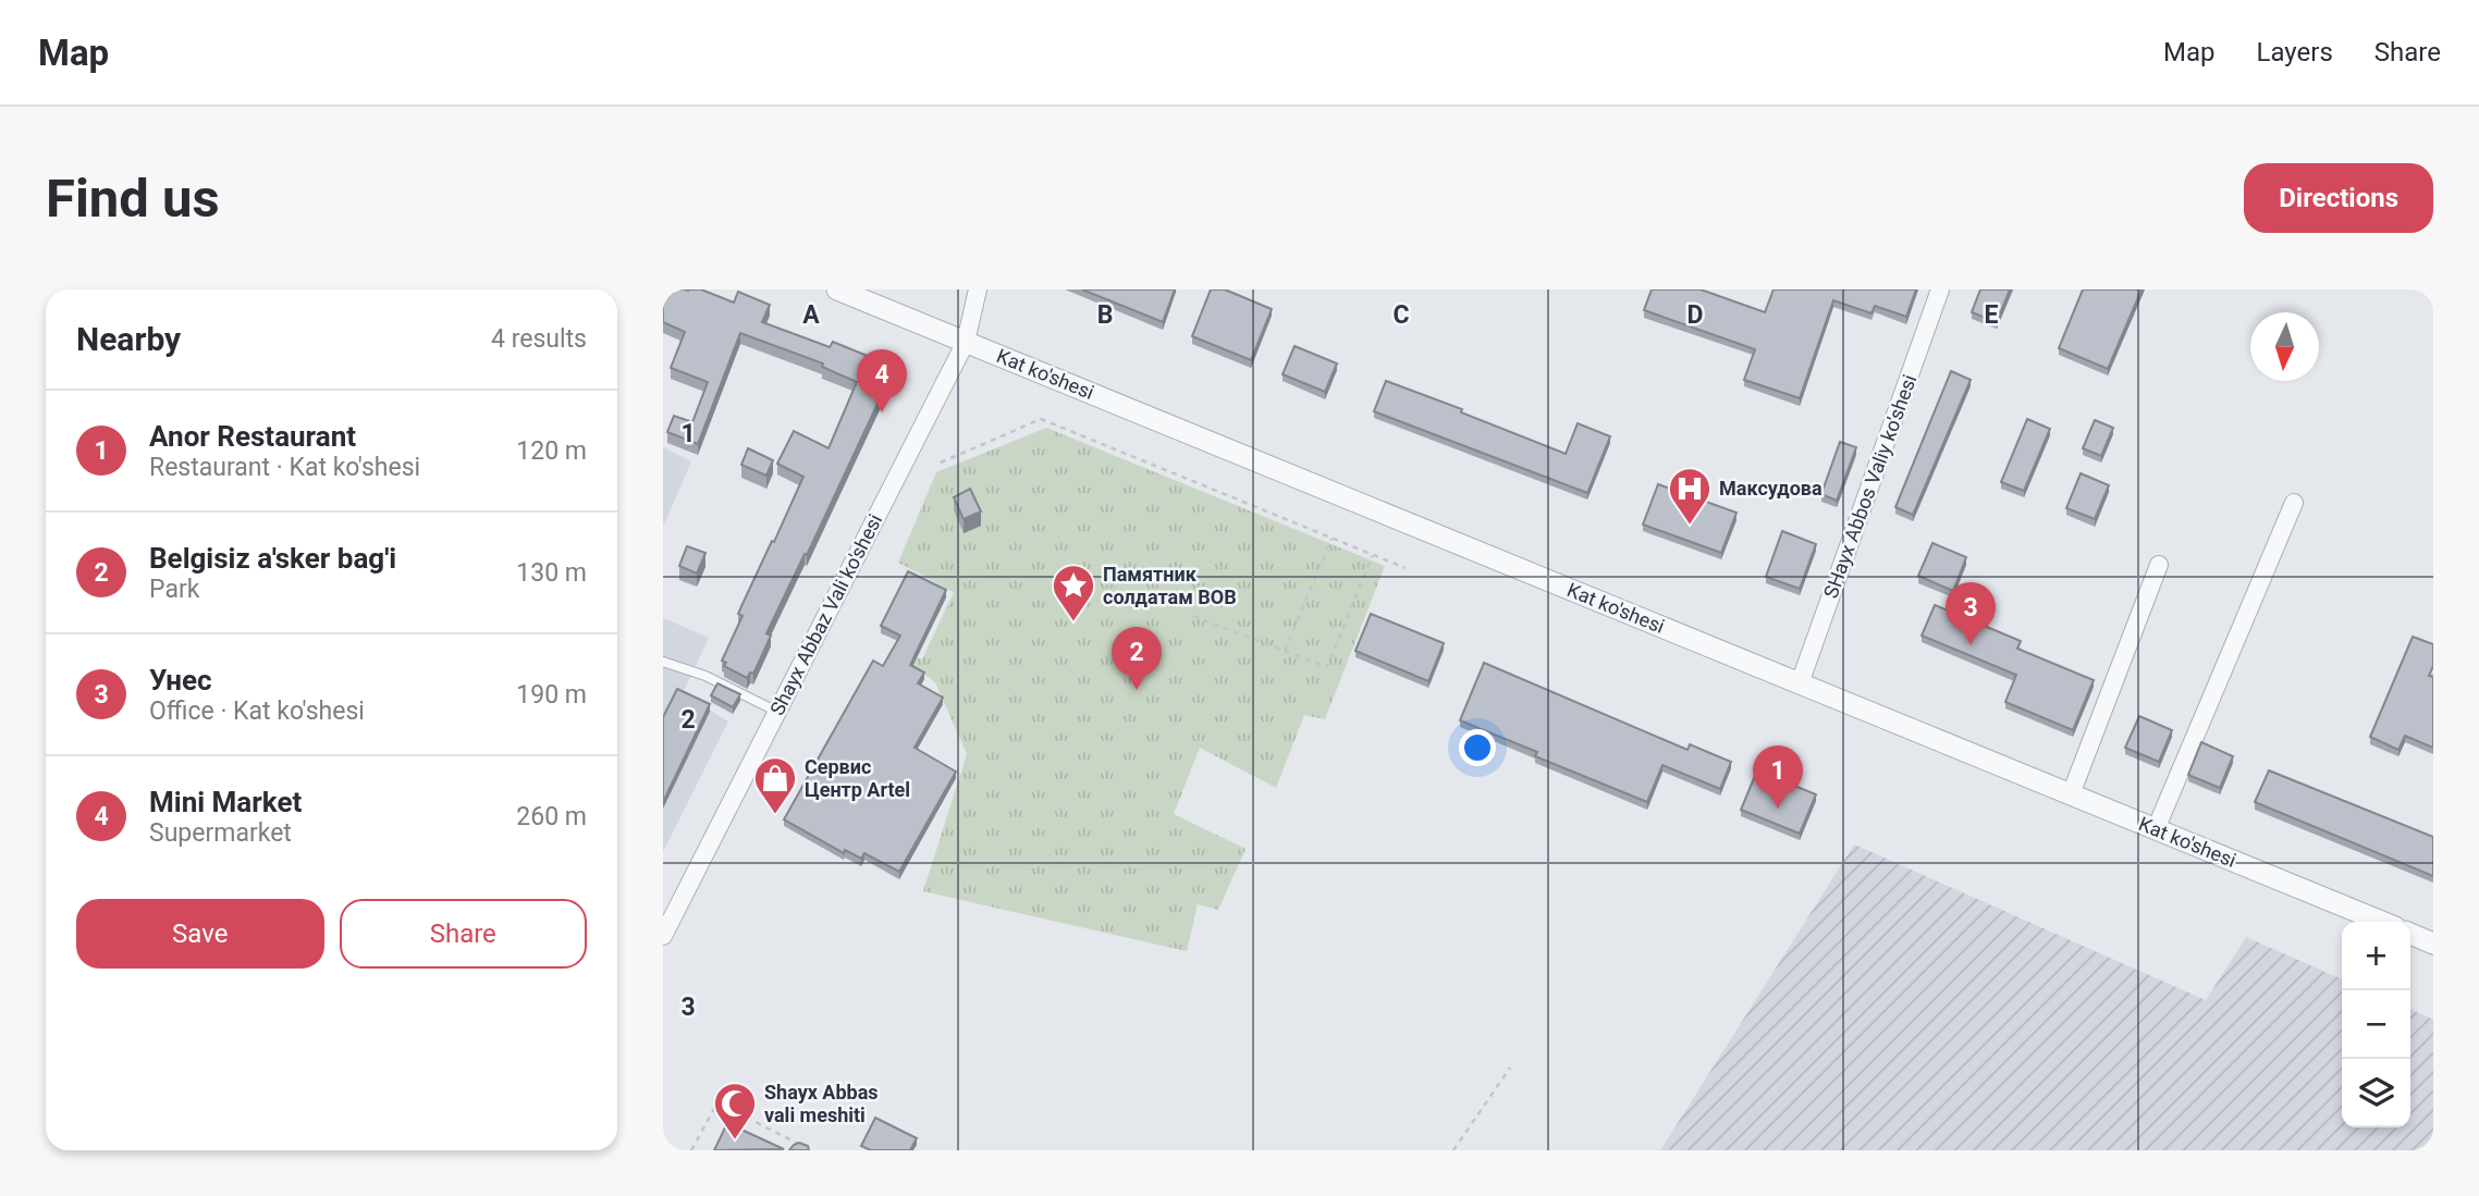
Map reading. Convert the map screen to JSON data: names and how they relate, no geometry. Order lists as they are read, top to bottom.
{
  "streets": {
    "street": ["Kat ko'shesi", "SHayx Abbos Valiy ko'shesi", "Shayx Abbaz Vali ko'shesi"]
  },
  "crossings": [
    ["Kat ko'shesi", "SHayx Abbos Valiy ko'shesi"],
    ["Kat ko'shesi", "Shayx Abbaz Vali ko'shesi"]
  ],
  "places": {
    "hospital": ["Максудова"],
    "place": ["Памятник солдатам ВОВ"],
    "shop": ["Сервис Центр Artel"],
    "mosque": ["Shayx Abbas vali meshiti"]
  },
  "north": "bottom",
  "page": {
    "header": "Map",
    "nav": ["Map", "Layers", "Share"],
    "buttons": [
      "Directions",
      ["Save", "Share"]
    ],
    "title": "Find us",
    "heading": ["Nearby", "4 results"],
    "pins": [
      "4",
      "3",
      "2",
      "1"
    ],
    "list": [
      {
        "mark": "1",
        "name": "Anor Restaurant",
        "note": "Restaurant · Kat ko'shesi",
        "value": "120 m"
      },
      {
        "mark": "2",
        "name": "Belgisiz a'sker bag'i",
        "note": "Park",
        "value": "130 m"
      },
      {
        "mark": "3",
        "name": "Унес",
        "note": "Office · Kat ko'shesi",
        "value": "190 m"
      },
      {
        "mark": "4",
        "name": "Mini Market",
        "note": "Supermarket",
        "value": "260 m"
      }
    ],
    "map_buttons": ["+", "−"]
  },
  "grid": {
    "columns": [
      "A",
      "B",
      "C",
      "D",
      "E"
    ],
    "rows": ["1", "2", "3"]
  }
}
